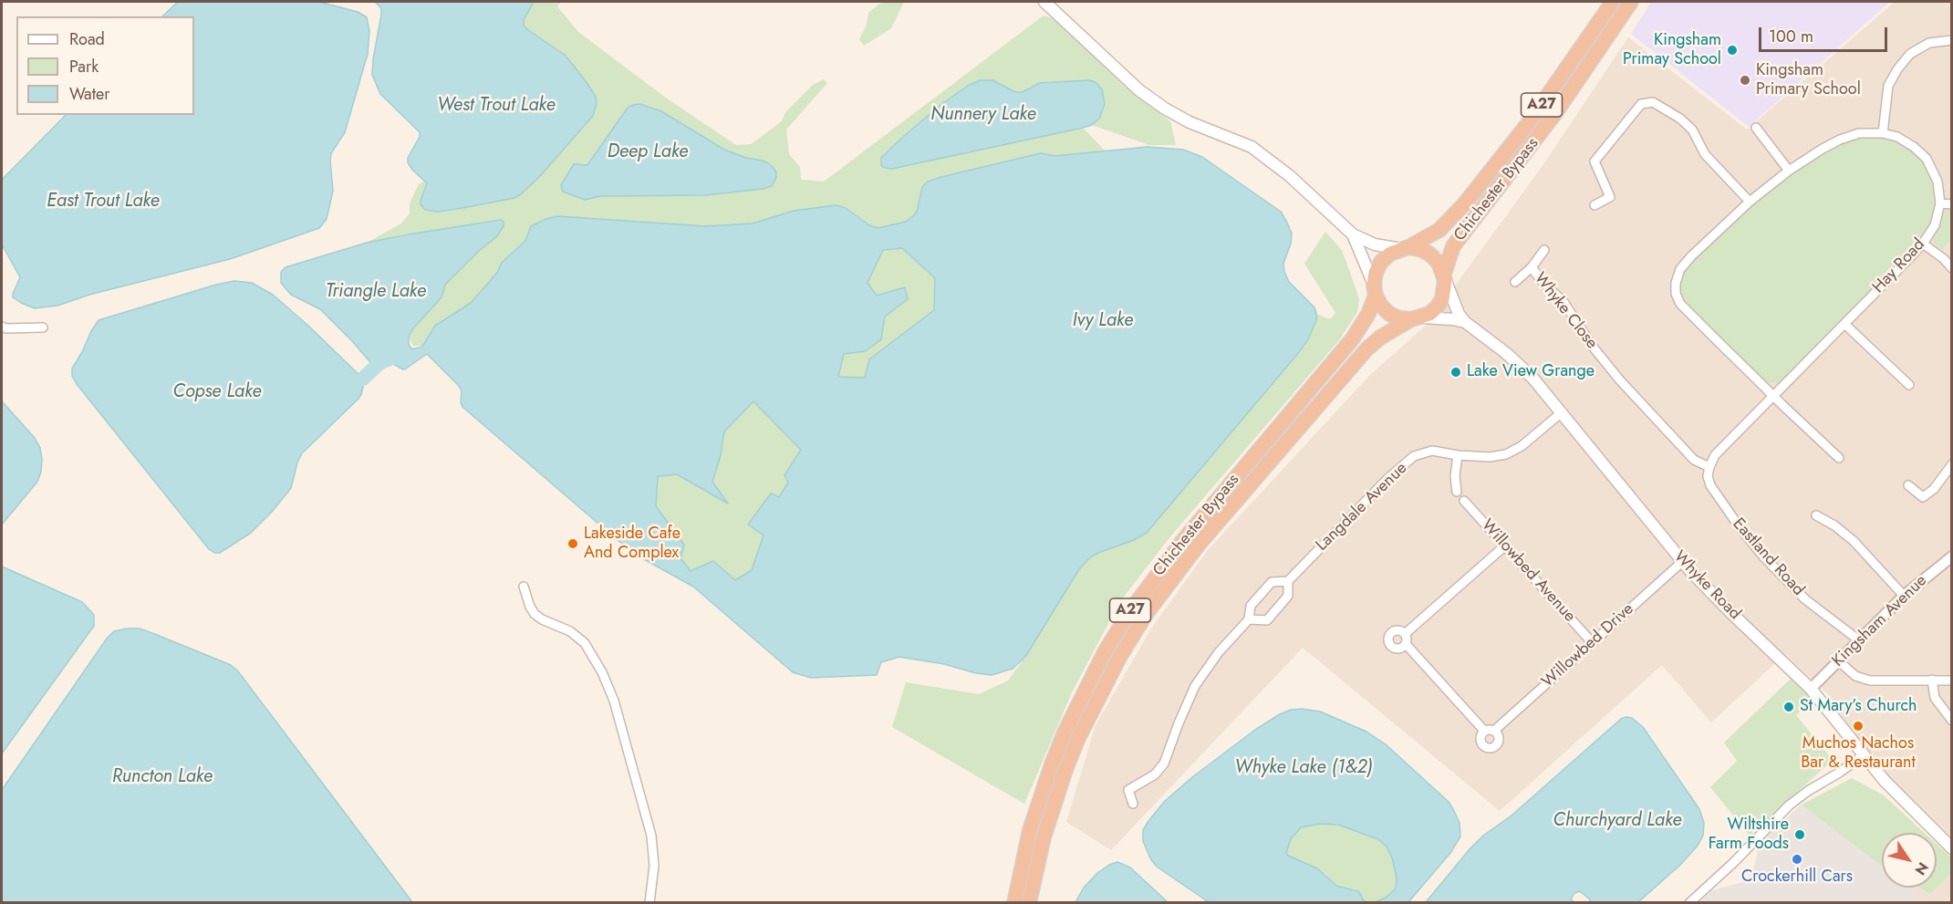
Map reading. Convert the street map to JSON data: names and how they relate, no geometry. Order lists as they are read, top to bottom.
{
  "streets": {
    "highway": ["A27", "Chichester Bypass"],
    "main road": ["Whyke Road"],
    "street": [
      "Hay Road",
      "Whyke Close",
      "Langdale Avenue",
      "Eastland Road",
      "Willowbed Avenue",
      "Kingsham Avenue",
      "Willowbed Drive"
    ]
  },
  "crossings": [
    ["Chichester Bypass", "Whyke Road"],
    ["Hay Road", "Whyke Close"],
    ["Hay Road", "Eastland Road"],
    ["Whyke Close", "Eastland Road"],
    ["Langdale Avenue", "Whyke Road"],
    ["Eastland Road", "Kingsham Avenue"],
    ["Willowbed Avenue", "Willowbed Drive"],
    ["Whyke Road", "Kingsham Avenue"],
    ["Whyke Road", "Willowbed Drive"]
  ],
  "water": [
    "West Trout Lake",
    "Nunnery Lake",
    "Deep Lake",
    "East Trout Lake",
    "Triangle Lake",
    "Ivy Lake",
    "Copse Lake",
    "Whyke Lake (1&2)",
    "Runcton Lake",
    "Churchyard Lake"
  ],
  "places": [
    "Kingsham Primay School",
    "Kingsham Primary School",
    "Lake View Grange",
    "Lakeside Cafe And Complex",
    "St Mary’s Church",
    "Muchos Nachos Bar & Restaurant",
    "Wiltshire Farm Foods",
    "Crockerhill Cars"
  ],
  "legend": ["Road", "Park", "Water"],
  "scale_bar": "100 m",
  "north": "bottom right"
}
